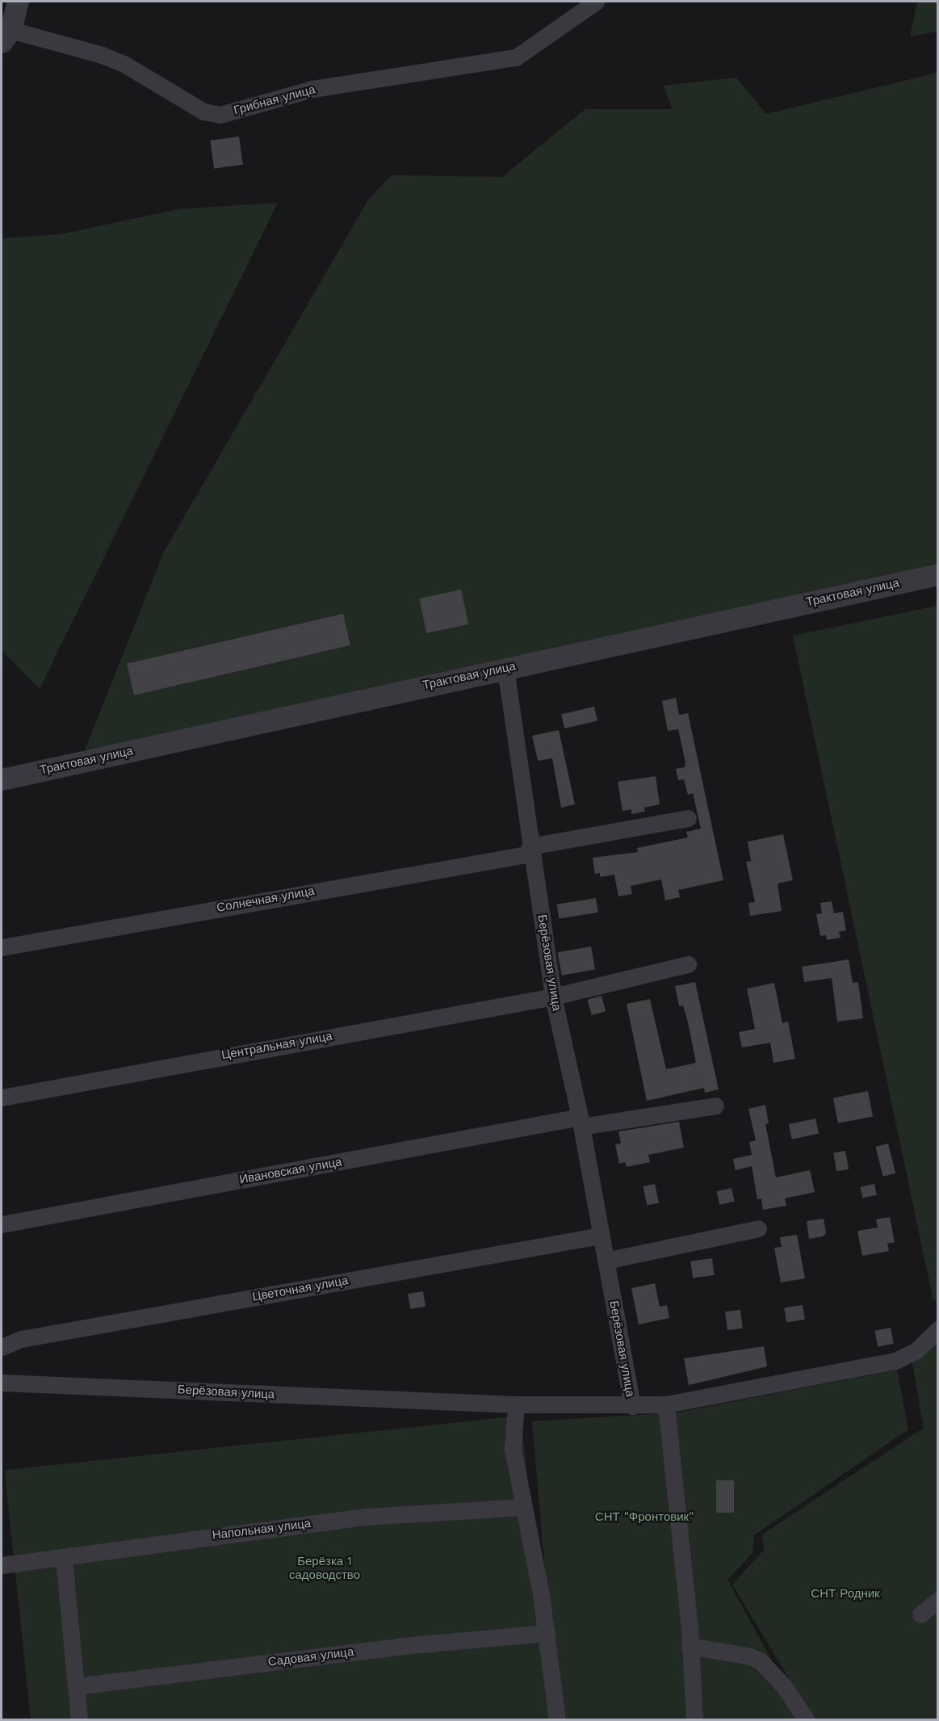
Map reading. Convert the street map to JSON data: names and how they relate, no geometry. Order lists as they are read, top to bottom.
{
  "streets": {
    "street": [
      "Грибная улица",
      "Трактовая улица",
      "Солнечная улица",
      "Берёзовая улица",
      "Центральная улица",
      "Ивановская улица",
      "Цветочная улица",
      "Напольная улица",
      "Садовая улица"
    ]
  },
  "crossings": [
    ["Трактовая улица", "Берёзовая улица"],
    ["Солнечная улица", "Берёзовая улица"],
    ["Берёзовая улица", "Центральная улица"],
    ["Берёзовая улица", "Ивановская улица"],
    ["Берёзовая улица", "Цветочная улица"]
  ],
  "parks": ["СНТ \"Фронтовик\"", "Берёзка 1 садоводство", "СНТ Родник"]
}
